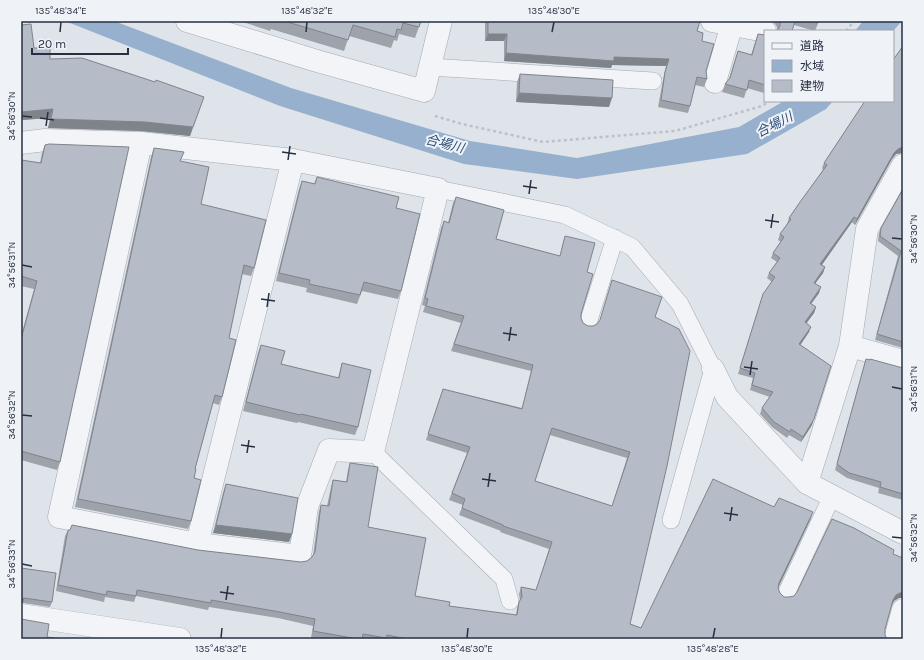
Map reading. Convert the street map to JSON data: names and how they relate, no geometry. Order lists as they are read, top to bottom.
{
  "water": ["合場川"],
  "legend": ["道路", "水域", "建物"],
  "scale_bar": "20 m",
  "coordinates": [
    "135°48'34\"E",
    "135°48'32\"E",
    "135°48'30\"E",
    "34°56'30\"N",
    "34°56'31\"N",
    "34°56'32\"N",
    "34°56'33\"N",
    "135°48'28\"E"
  ]
}
